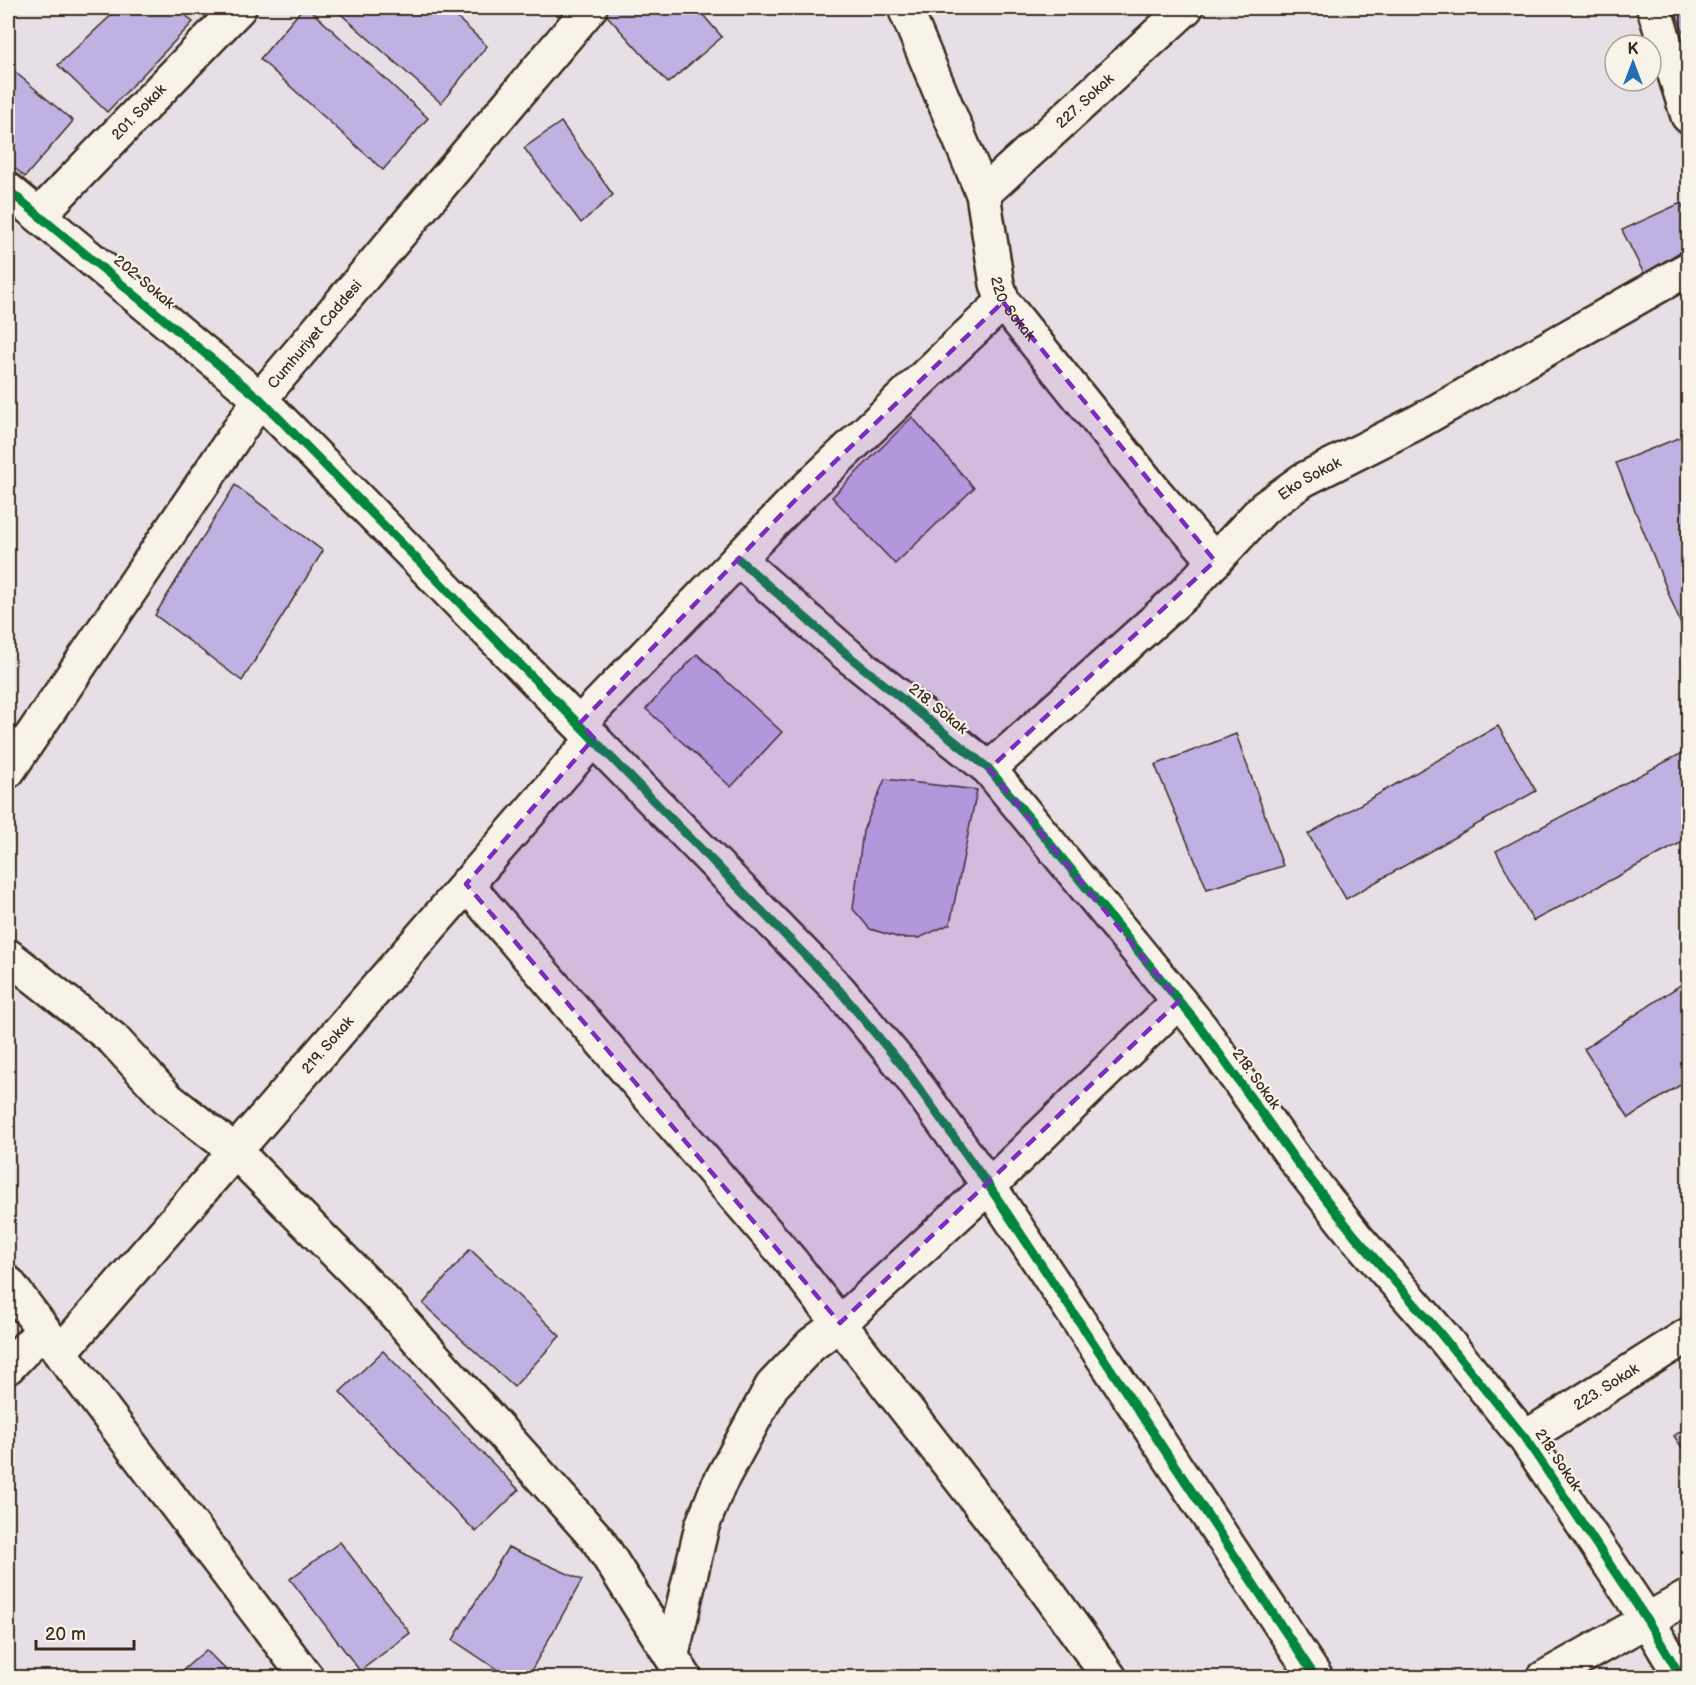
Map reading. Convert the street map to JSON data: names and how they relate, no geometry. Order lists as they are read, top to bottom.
{
  "streets": {
    "street": [
      "227. Sokak",
      "201. Sokak",
      "202. Sokak",
      "220. Sokak",
      "Cumhuriyet Caddesi",
      "Eko Sokak",
      "218. Sokak",
      "219. Sokak",
      "223. Sokak"
    ]
  },
  "crossings": [
    ["227. Sokak", "220. Sokak"],
    ["201. Sokak", "202. Sokak"],
    ["202. Sokak", "Cumhuriyet Caddesi"],
    ["202. Sokak", "219. Sokak"],
    ["220. Sokak", "Eko Sokak"],
    ["220. Sokak", "219. Sokak"],
    ["Eko Sokak", "218. Sokak"],
    ["218. Sokak", "219. Sokak"],
    ["218. Sokak", "223. Sokak"]
  ],
  "scale_bar": "20 m",
  "north": "top"
}
